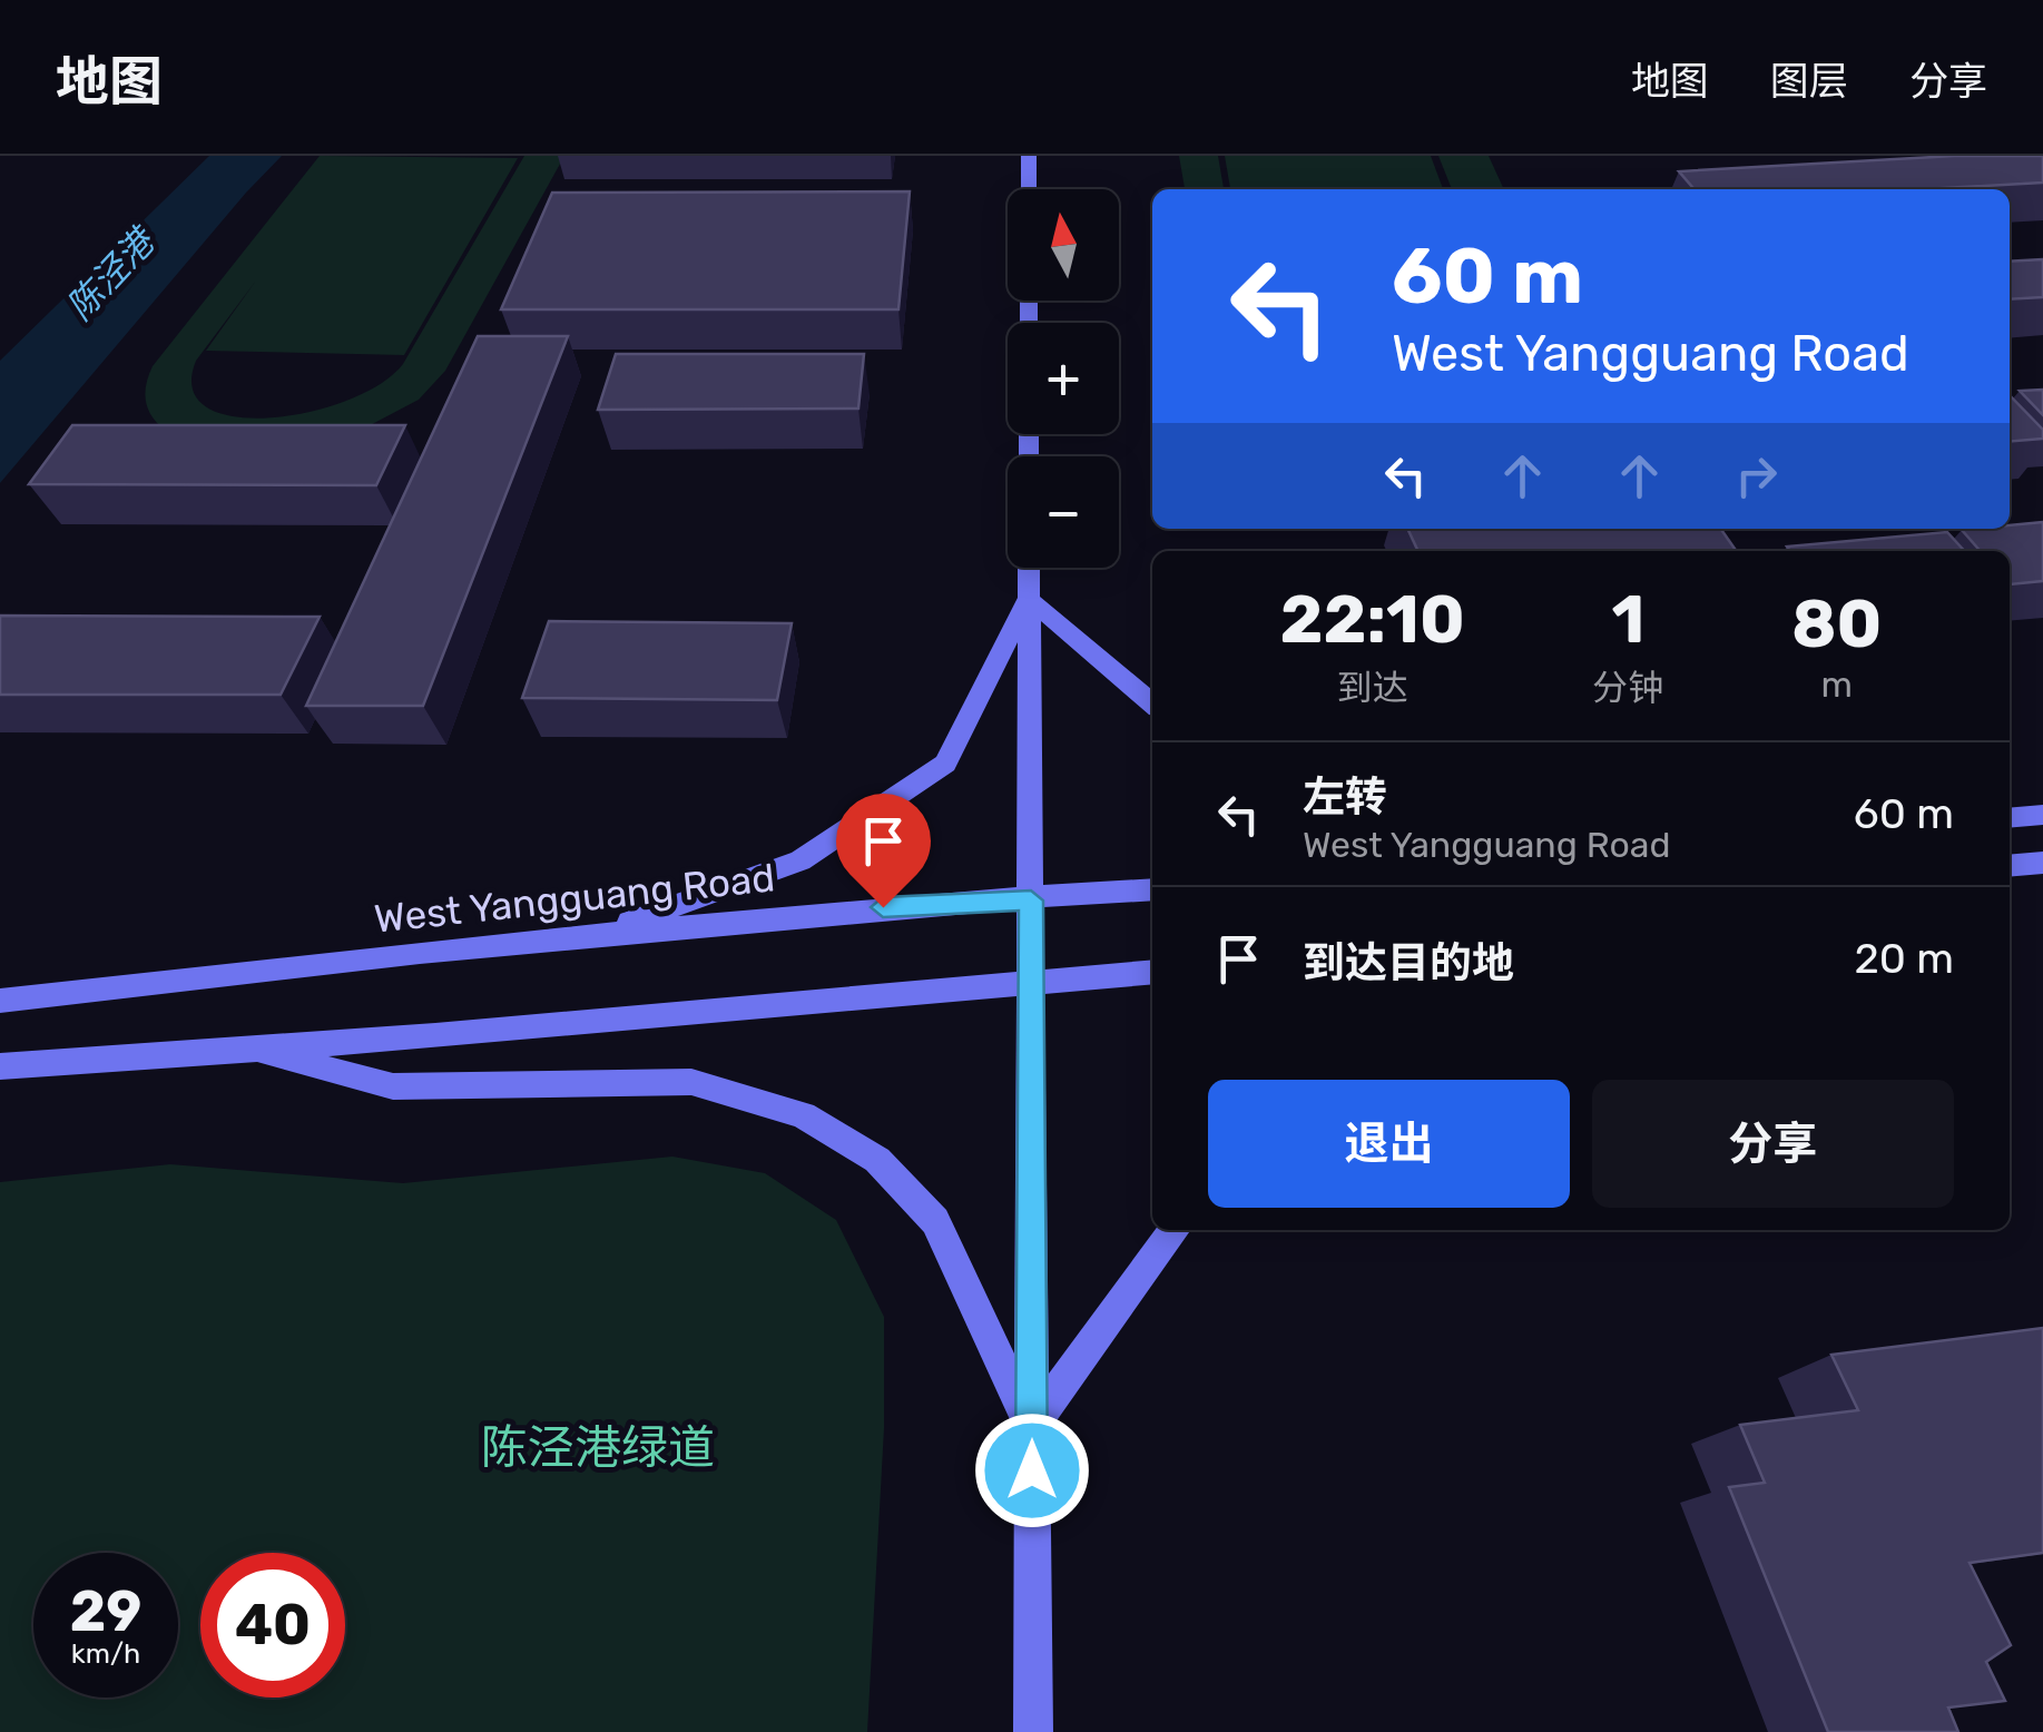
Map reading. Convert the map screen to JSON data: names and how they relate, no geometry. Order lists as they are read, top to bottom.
{
  "streets": {
    "street": ["West Yangguang Road"]
  },
  "water": ["陈泾港"],
  "parks": ["陈泾港绿道"],
  "north": "top",
  "page": {
    "header": "地图",
    "nav": ["地图", "图层", "分享"],
    "map_buttons": ["+", "−"],
    "turn": ["60 m", "West Yangguang Road"],
    "eta": [
      "22:10",
      "到达",
      "1",
      "分钟",
      "80",
      "m"
    ],
    "list": [
      {
        "name": "左转",
        "note": "West Yangguang Road",
        "value": "60 m"
      },
      {
        "name": "到达目的地",
        "value": "20 m"
      }
    ],
    "buttons": ["退出", "分享"],
    "speed": "29 km/h",
    "limit": "40"
  }
}
